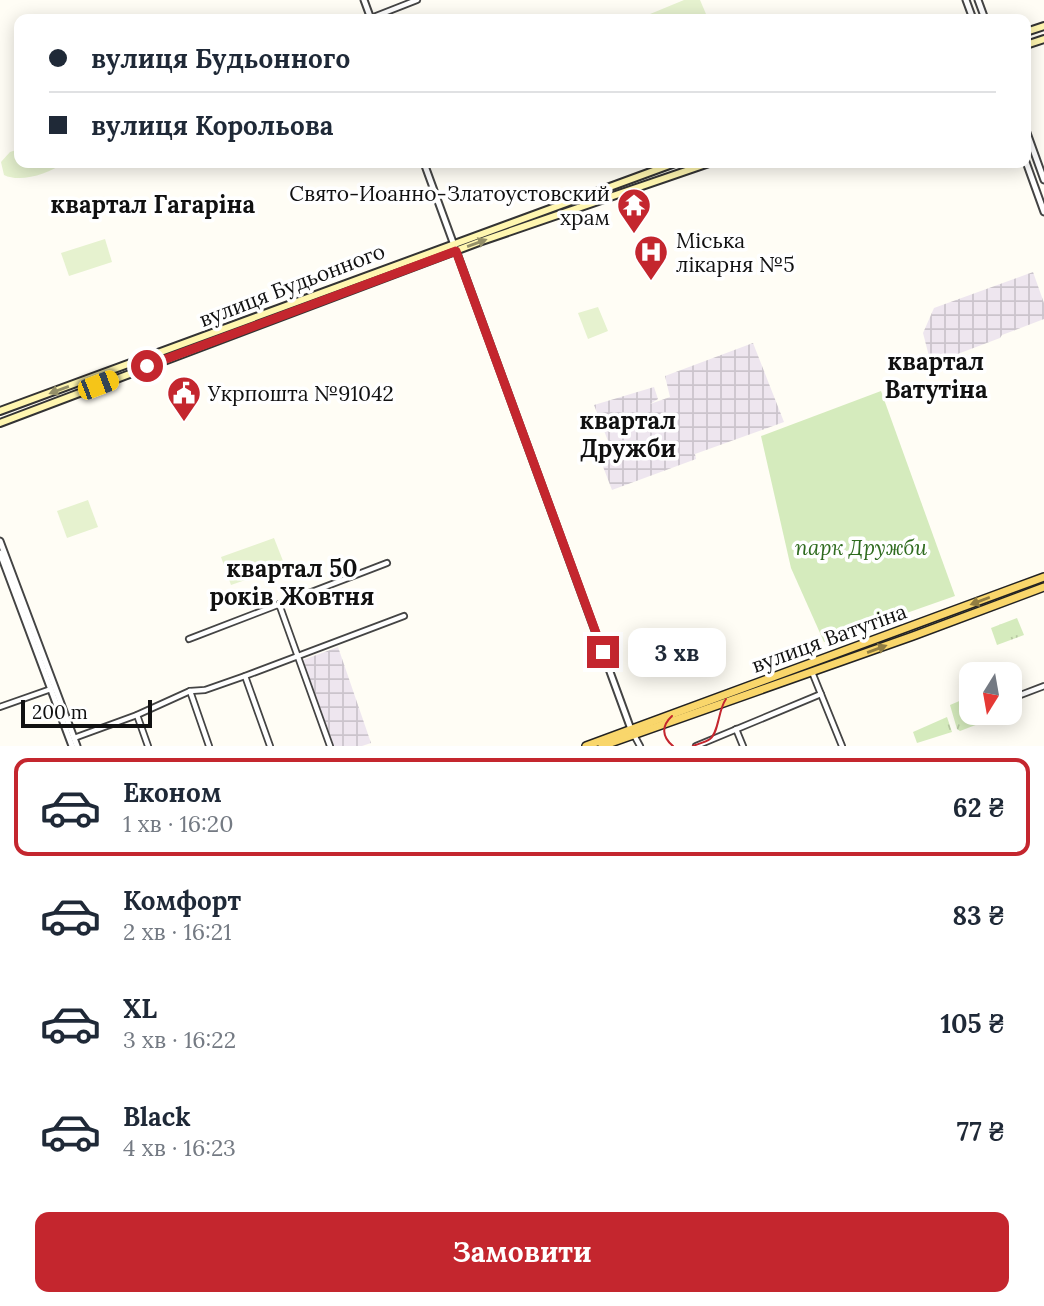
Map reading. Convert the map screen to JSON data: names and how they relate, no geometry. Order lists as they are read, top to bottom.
{
  "streets": {
    "main road": ["вулиця Будьонного", "вулиця Ватутіна"]
  },
  "districts": [
    "квартал Гагаріна",
    "квартал Ватутіна",
    "квартал Дружби",
    "квартал 50 років Жовтня"
  ],
  "parks": ["парк Дружби"],
  "places": {
    "temple": ["Свято-Иоанно-Златоустовский храм"],
    "hospital": ["Міська лікарня №5"],
    "public building": ["Укрпошта №91042"]
  },
  "scale_bar": "200 m",
  "north": "bottom",
  "page": {
    "banner": ["вулиця Будьонного", "вулиця Корольова"],
    "bubble": "3 хв",
    "scale": "200 m",
    "list": [
      {
        "name": "Економ",
        "note": "1 хв · 16:20",
        "value": "62 ₴"
      },
      {
        "name": "Комфорт",
        "note": "2 хв · 16:21",
        "value": "83 ₴"
      },
      {
        "name": "XL",
        "note": "3 хв · 16:22",
        "value": "105 ₴"
      },
      {
        "name": "Black",
        "note": "4 хв · 16:23",
        "value": "77 ₴"
      }
    ],
    "buttons": "Замовити"
  }
}
